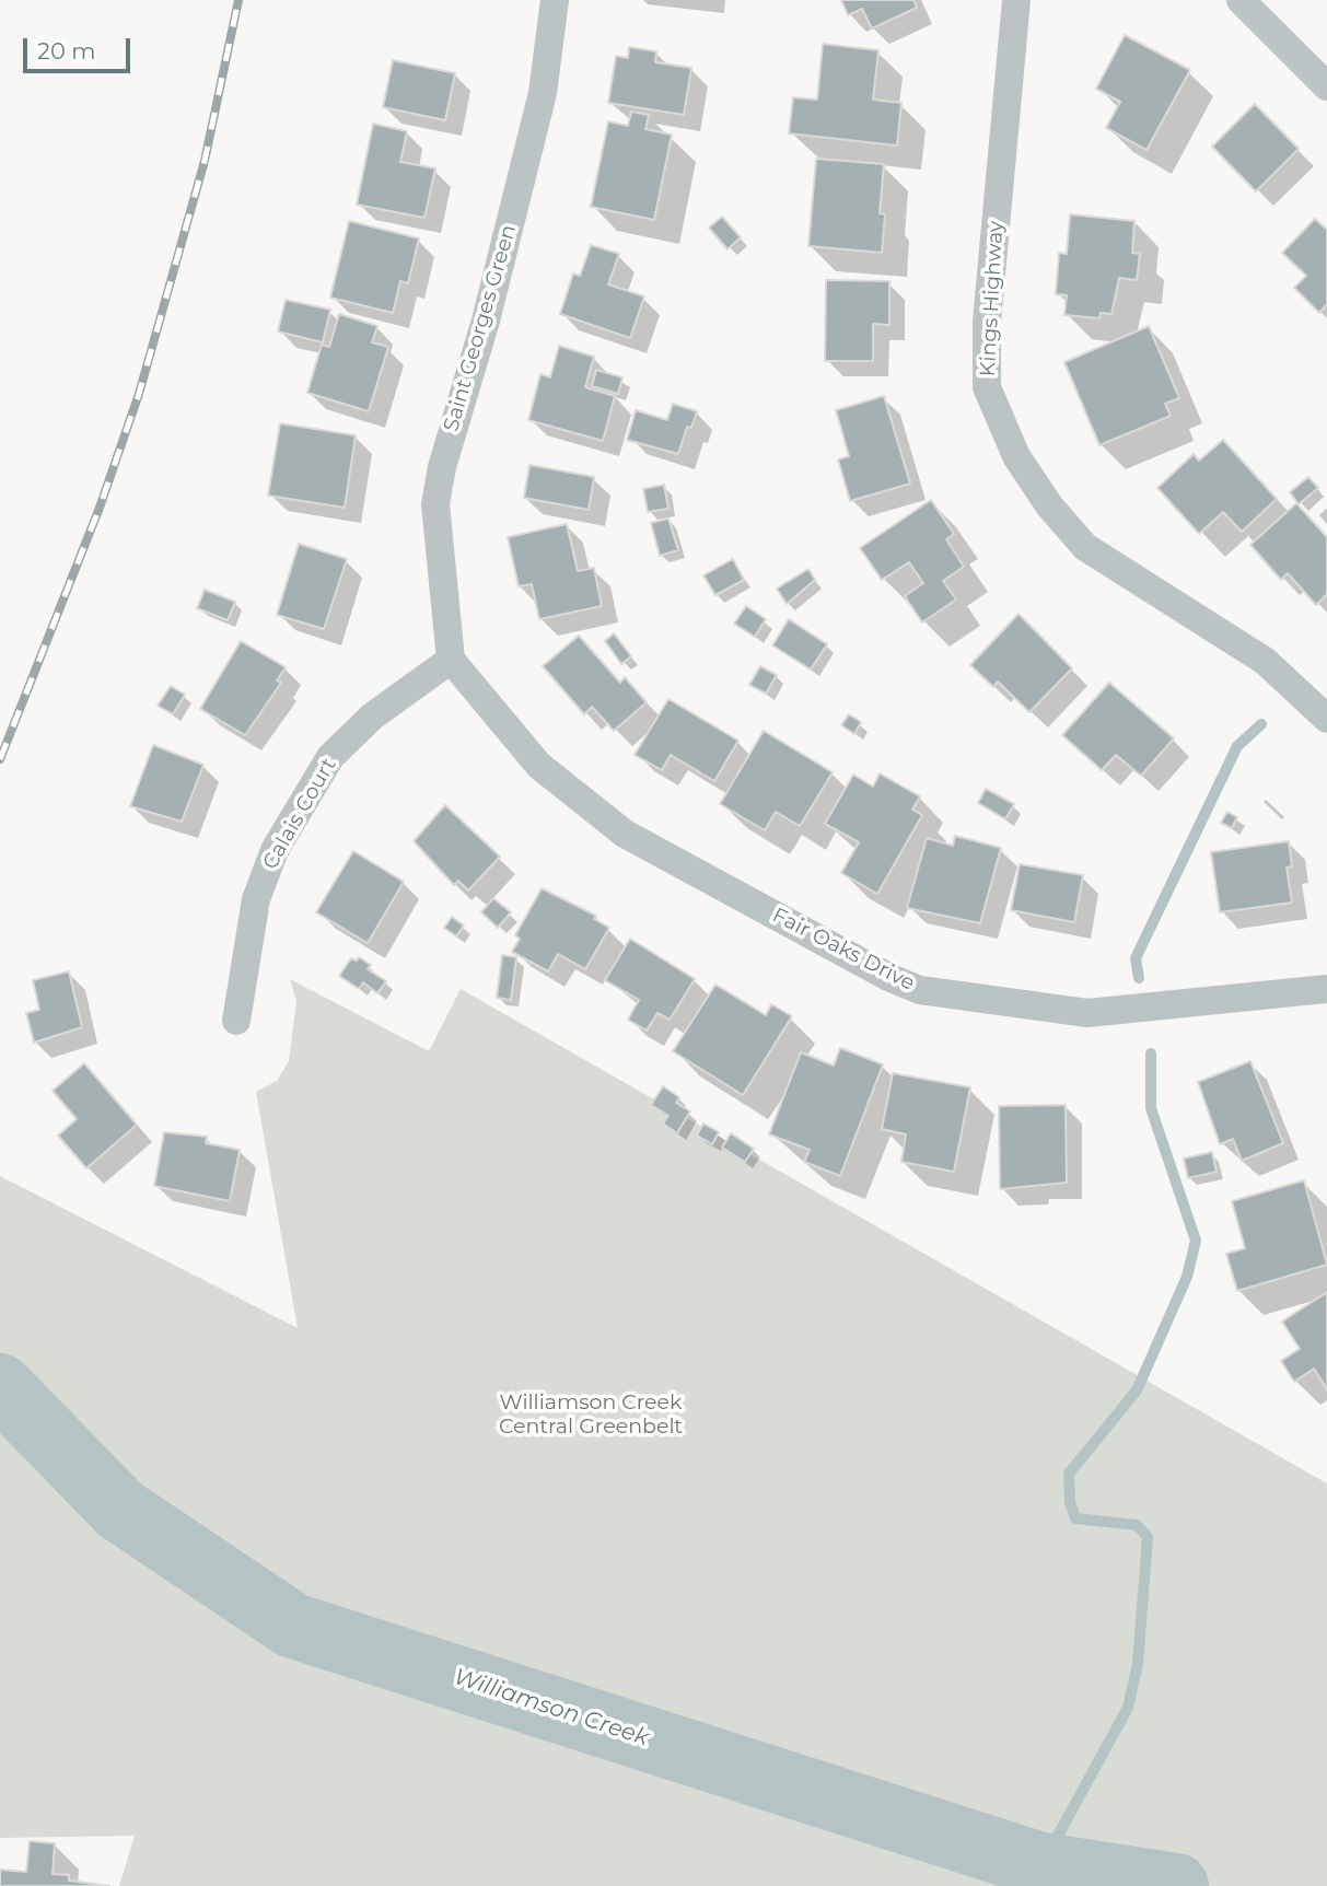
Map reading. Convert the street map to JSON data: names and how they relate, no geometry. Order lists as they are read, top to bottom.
{
  "streets": {
    "street": [
      "Kings Highway",
      "Saint Georges Green",
      "Calais Court",
      "Fair Oaks Drive"
    ]
  },
  "crossings": [
    ["Saint Georges Green", "Calais Court"],
    ["Saint Georges Green", "Fair Oaks Drive"],
    ["Calais Court", "Fair Oaks Drive"]
  ],
  "water": ["Williamson Creek"],
  "parks": ["Williamson Creek Central Greenbelt"],
  "scale_bar": "20 m"
}
